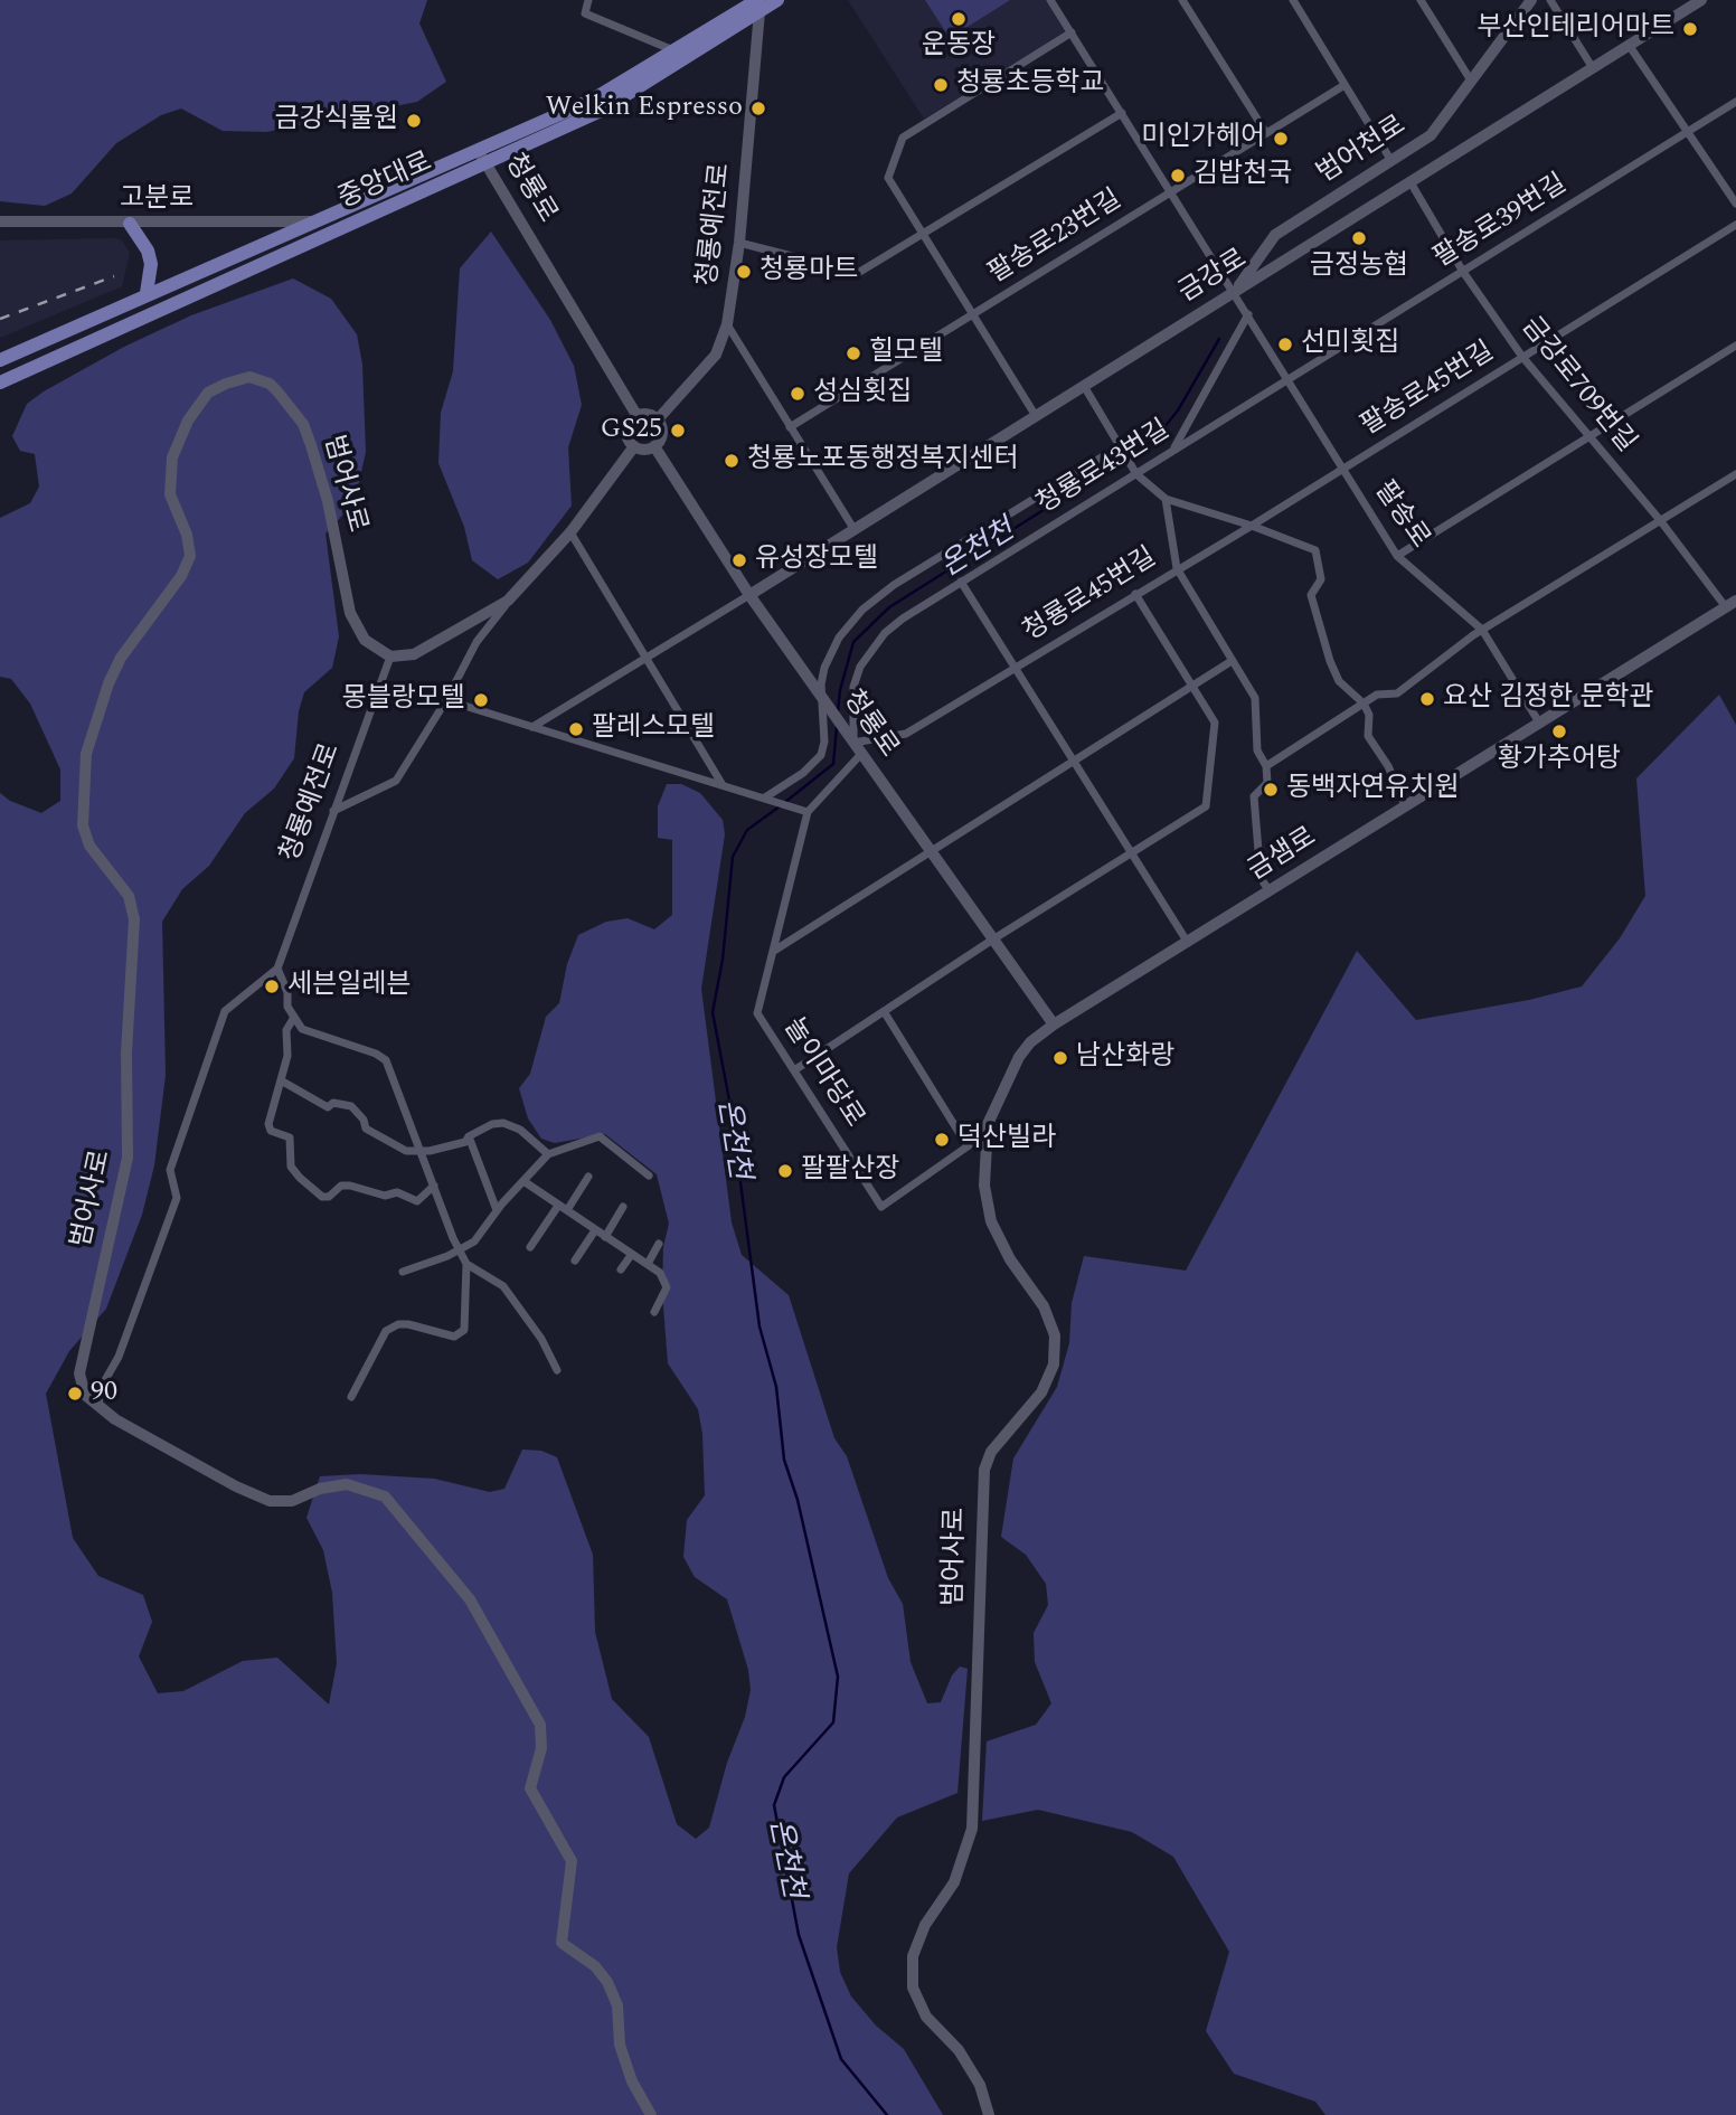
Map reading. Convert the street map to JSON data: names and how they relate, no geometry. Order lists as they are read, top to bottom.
{
  "streets": {
    "main road": ["중앙대로"],
    "street": [
      "범어천로",
      "청룡로",
      "고분로",
      "팔송로39번길",
      "청룡예전로",
      "팔송로23번길",
      "금강로",
      "금강로709번길",
      "팔송로45번길",
      "청룡로43번길",
      "범어사로",
      "팔송로",
      "청룡로45번길",
      "금샘로",
      "놀이마당로"
    ]
  },
  "crossings": [
    ["범어천로", "금강로"],
    ["범어천로", "팔송로"],
    ["중앙대로", "청룡로"],
    ["중앙대로", "고분로"],
    ["중앙대로", "청룡예전로"],
    ["청룡로", "청룡예전로"],
    ["청룡로", "금강로"],
    ["청룡로", "청룡로43번길"],
    ["청룡로", "범어사로"],
    ["청룡로", "청룡로45번길"],
    ["청룡로", "금샘로"],
    ["청룡로", "놀이마당로"],
    ["팔송로39번길", "금강로709번길"],
    ["팔송로39번길", "청룡로43번길"],
    ["팔송로39번길", "팔송로"],
    ["청룡예전로", "범어사로"],
    ["팔송로23번길", "팔송로"],
    ["금강로", "금강로709번길"],
    ["금강로", "팔송로"],
    ["금강로709번길", "팔송로45번길"],
    ["금강로709번길", "금샘로"],
    ["팔송로45번길", "팔송로"],
    ["팔송로45번길", "청룡로45번길"],
    ["청룡로43번길", "팔송로"],
    ["청룡로43번길", "청룡로45번길"],
    ["범어사로", "금샘로"],
    ["범어사로", "놀이마당로"],
    ["팔송로", "청룡로45번길"],
    ["팔송로", "금샘로"]
  ],
  "water": ["온천천"],
  "places": [
    "운동장",
    "부산인테리어마트",
    "청룡초등학교",
    "Welkin Espresso",
    "금강식물원",
    "미인가헤어",
    "김밥천국",
    "금정농협",
    "청룡마트",
    "선미횟집",
    "힐모텔",
    "성심횟집",
    "GS25",
    "청룡노포동행정복지센터",
    "유성장모텔",
    "요산 김정한 문학관",
    "몽블랑모텔",
    "팔레스모텔",
    "황가추어탕",
    "동백자연유치원",
    "세븐일레븐",
    "남산화랑",
    "덕산빌라",
    "팔팔산장",
    "90"
  ]
}
